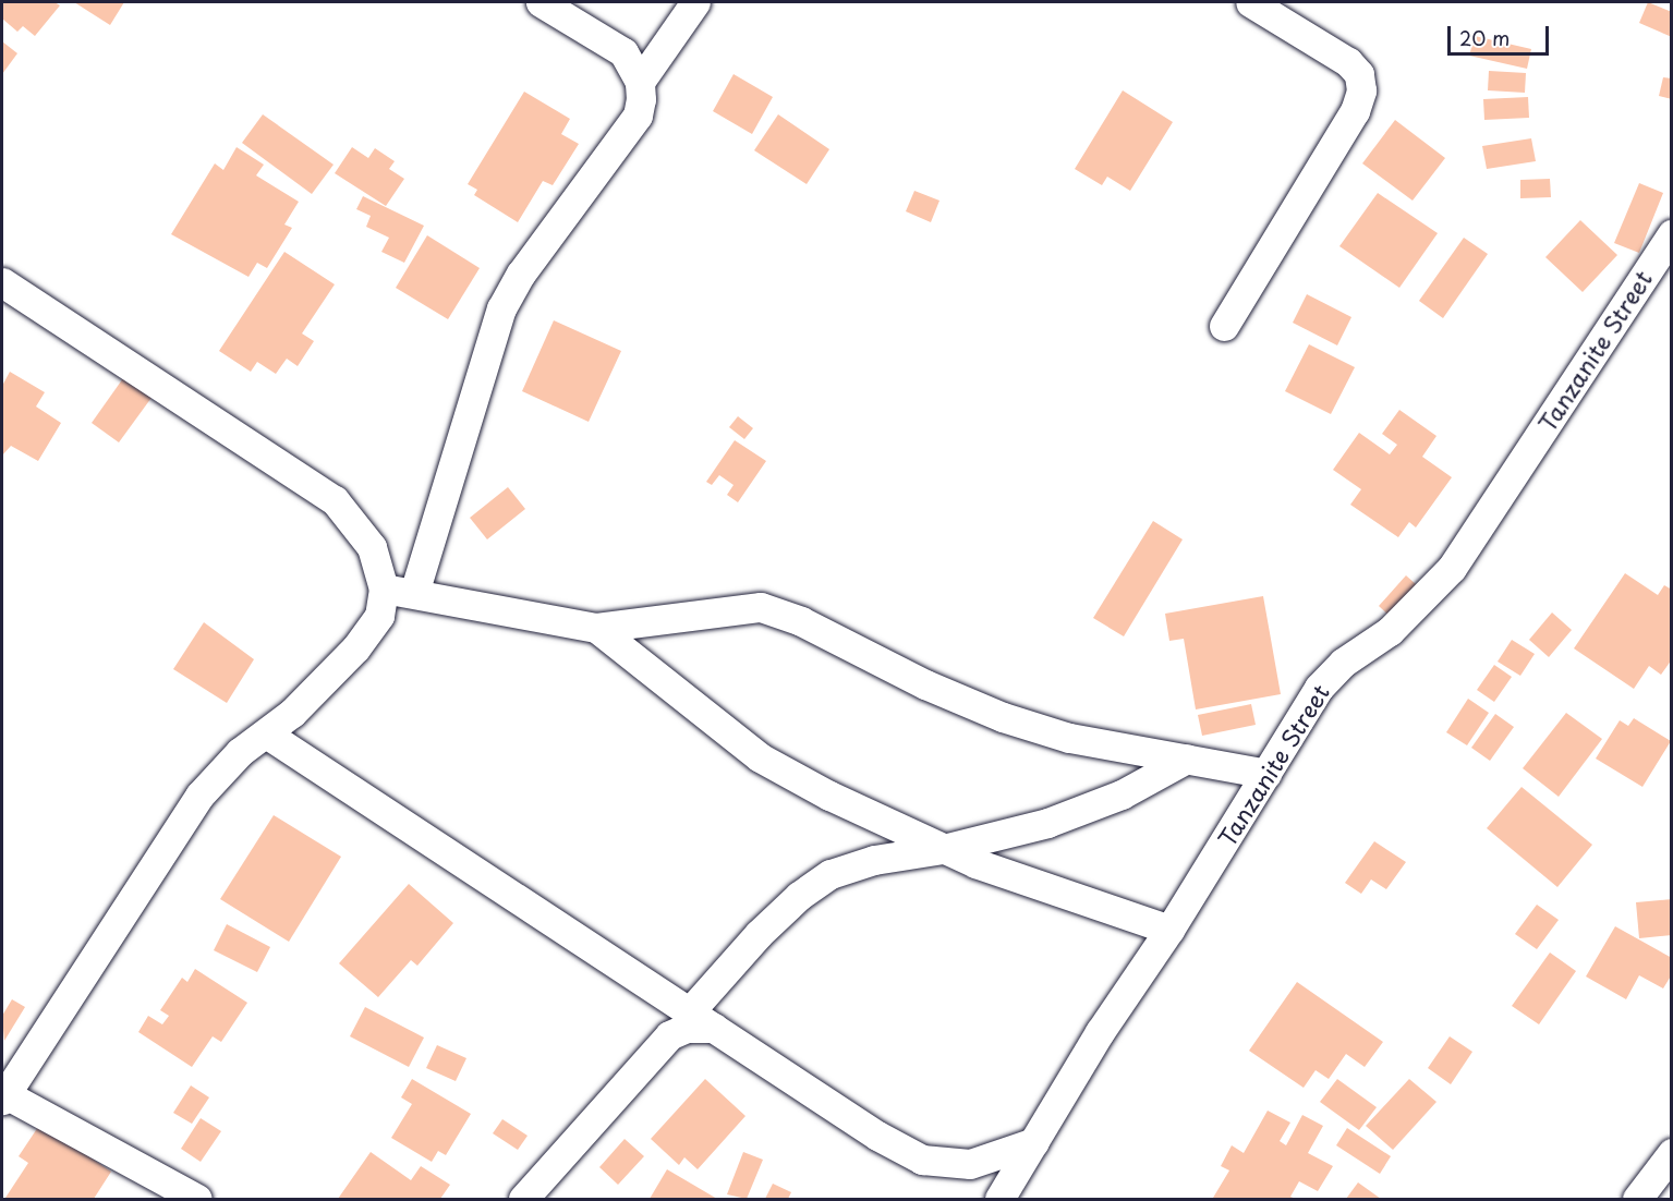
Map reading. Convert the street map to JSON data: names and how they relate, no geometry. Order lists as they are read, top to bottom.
{
  "streets": {
    "street": ["Tanzanite Street"]
  },
  "scale_bar": "20 m"
}
